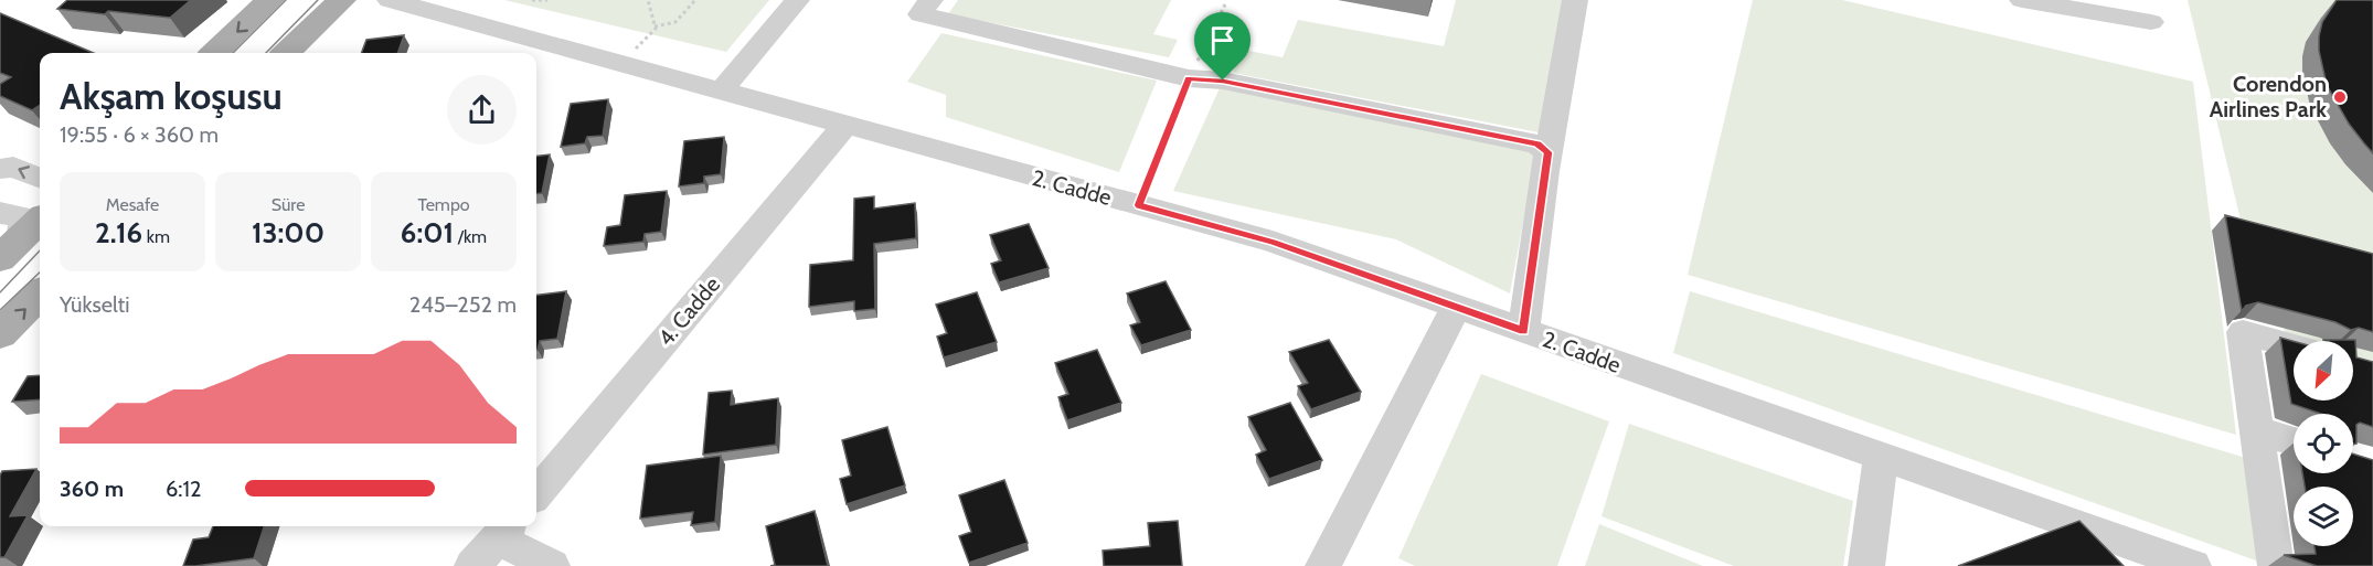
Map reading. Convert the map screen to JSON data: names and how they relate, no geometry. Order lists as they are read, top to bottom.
{
  "streets": {
    "street": ["2. Cadde", "4. Cadde"]
  },
  "crossings": [
    ["2. Cadde", "4. Cadde"]
  ],
  "places": ["Corendon Airlines Park"],
  "north": "bottom left",
  "page": {
    "heading": ["Akşam koşusu", "19:55 · 6 × 360 m"],
    "stats": [
      ["Mesafe", "2.16 km"],
      ["Süre", "13:00"],
      ["Tempo", "6:01 /km"]
    ],
    "chart": ["Yükselti", "245–252 m"],
    "list": [
      {
        "name": "360 m",
        "note": "6:12"
      }
    ]
  }
}
